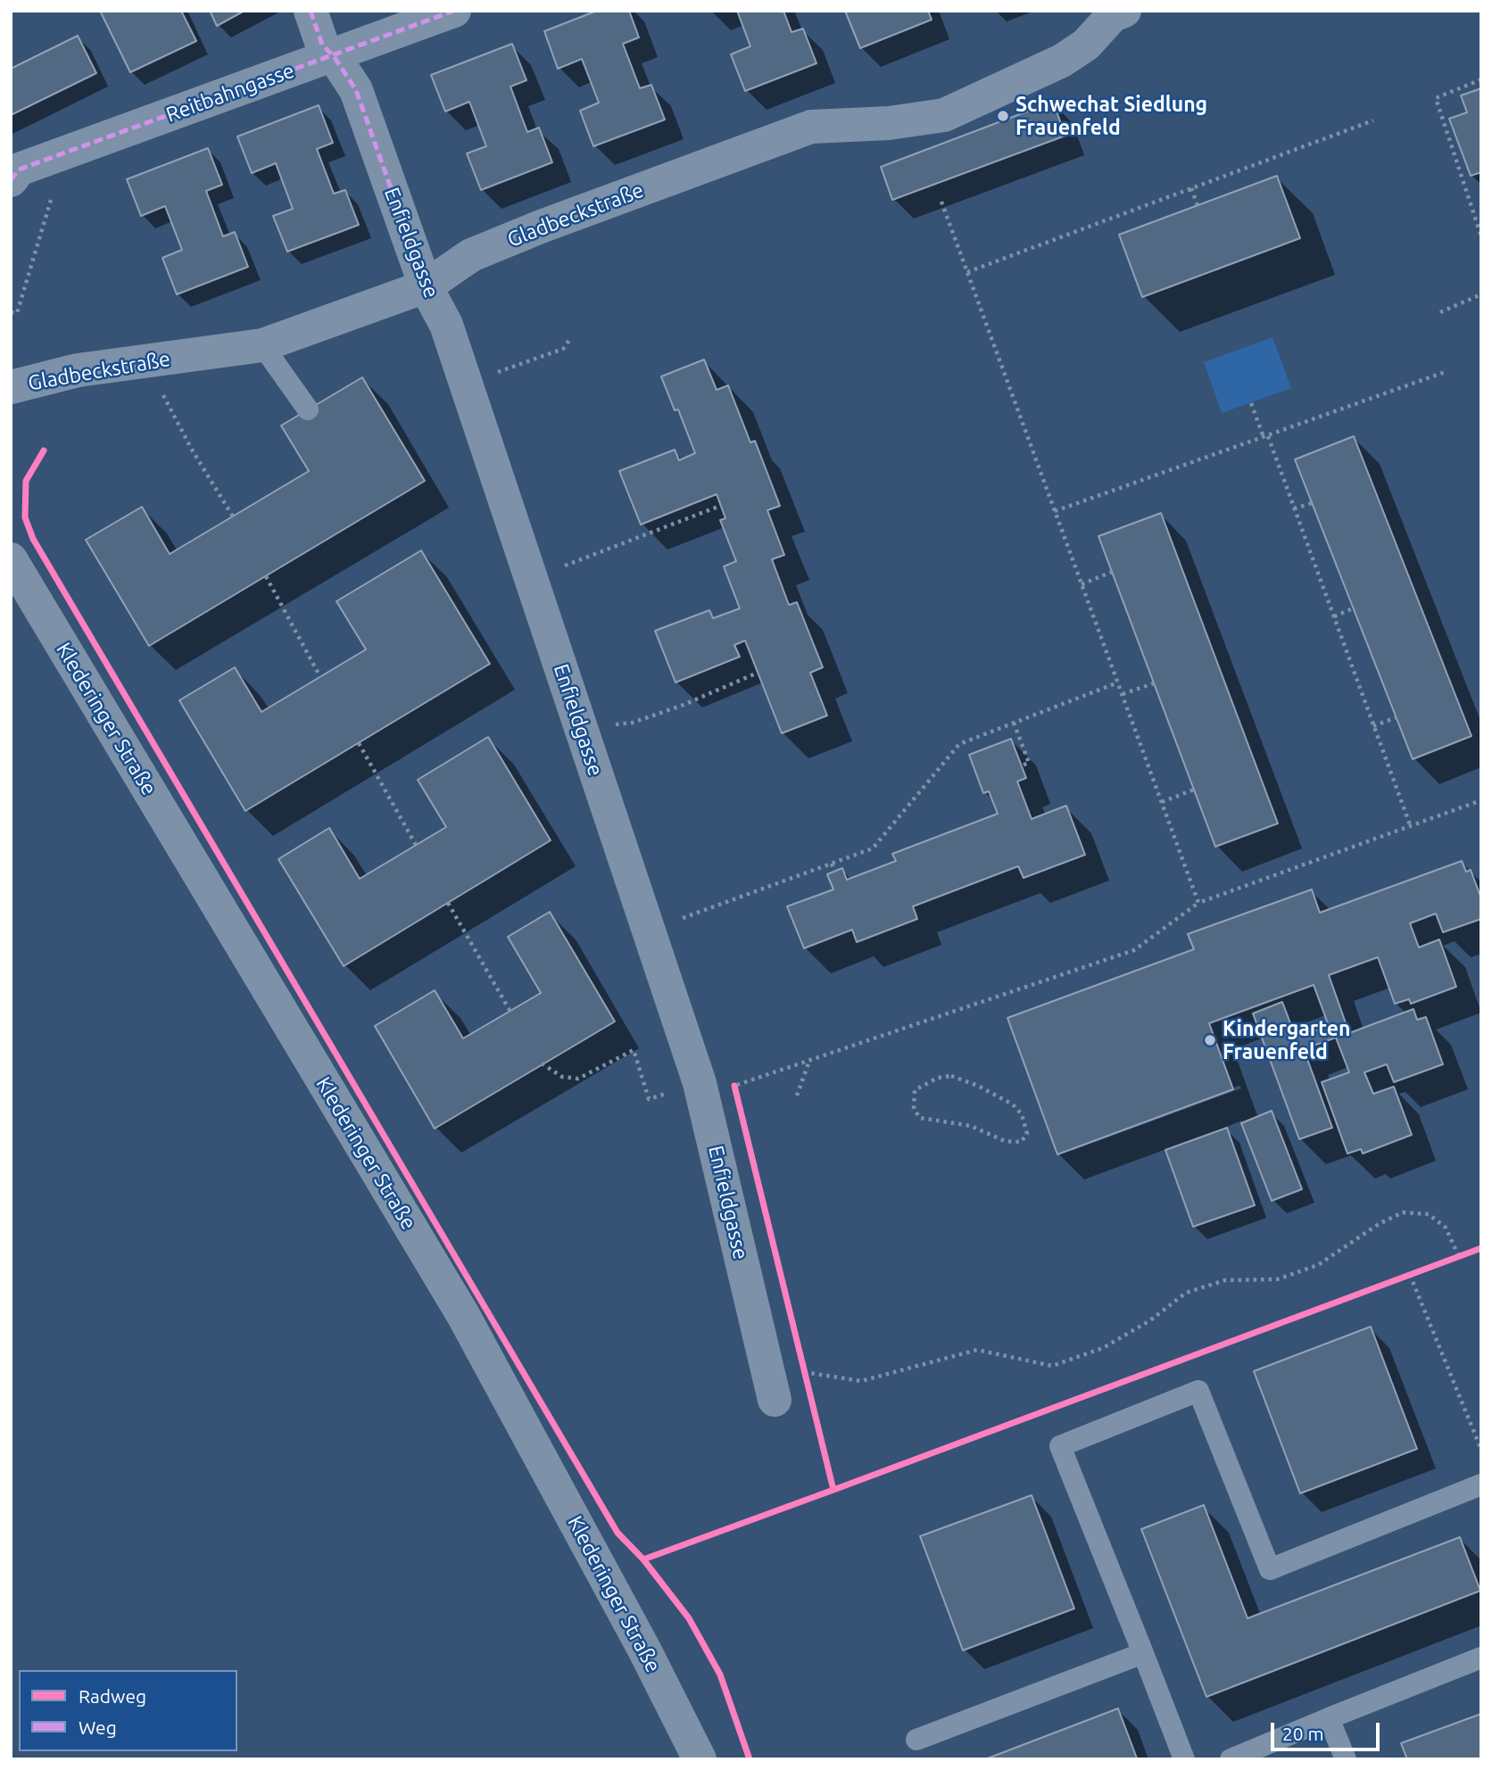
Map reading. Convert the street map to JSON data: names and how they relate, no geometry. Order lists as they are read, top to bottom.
{
  "streets": {
    "street": [
      "Reitbahngasse",
      "Gladbeckstraße",
      "Enfieldgasse",
      "Klederinger Straße"
    ]
  },
  "crossings": [
    ["Reitbahngasse", "Enfieldgasse"],
    ["Gladbeckstraße", "Enfieldgasse"]
  ],
  "places": ["Schwechat Siedlung Frauenfeld", "Kindergarten Frauenfeld"],
  "legend": ["Radweg", "Weg"],
  "scale_bar": "20 m"
}
